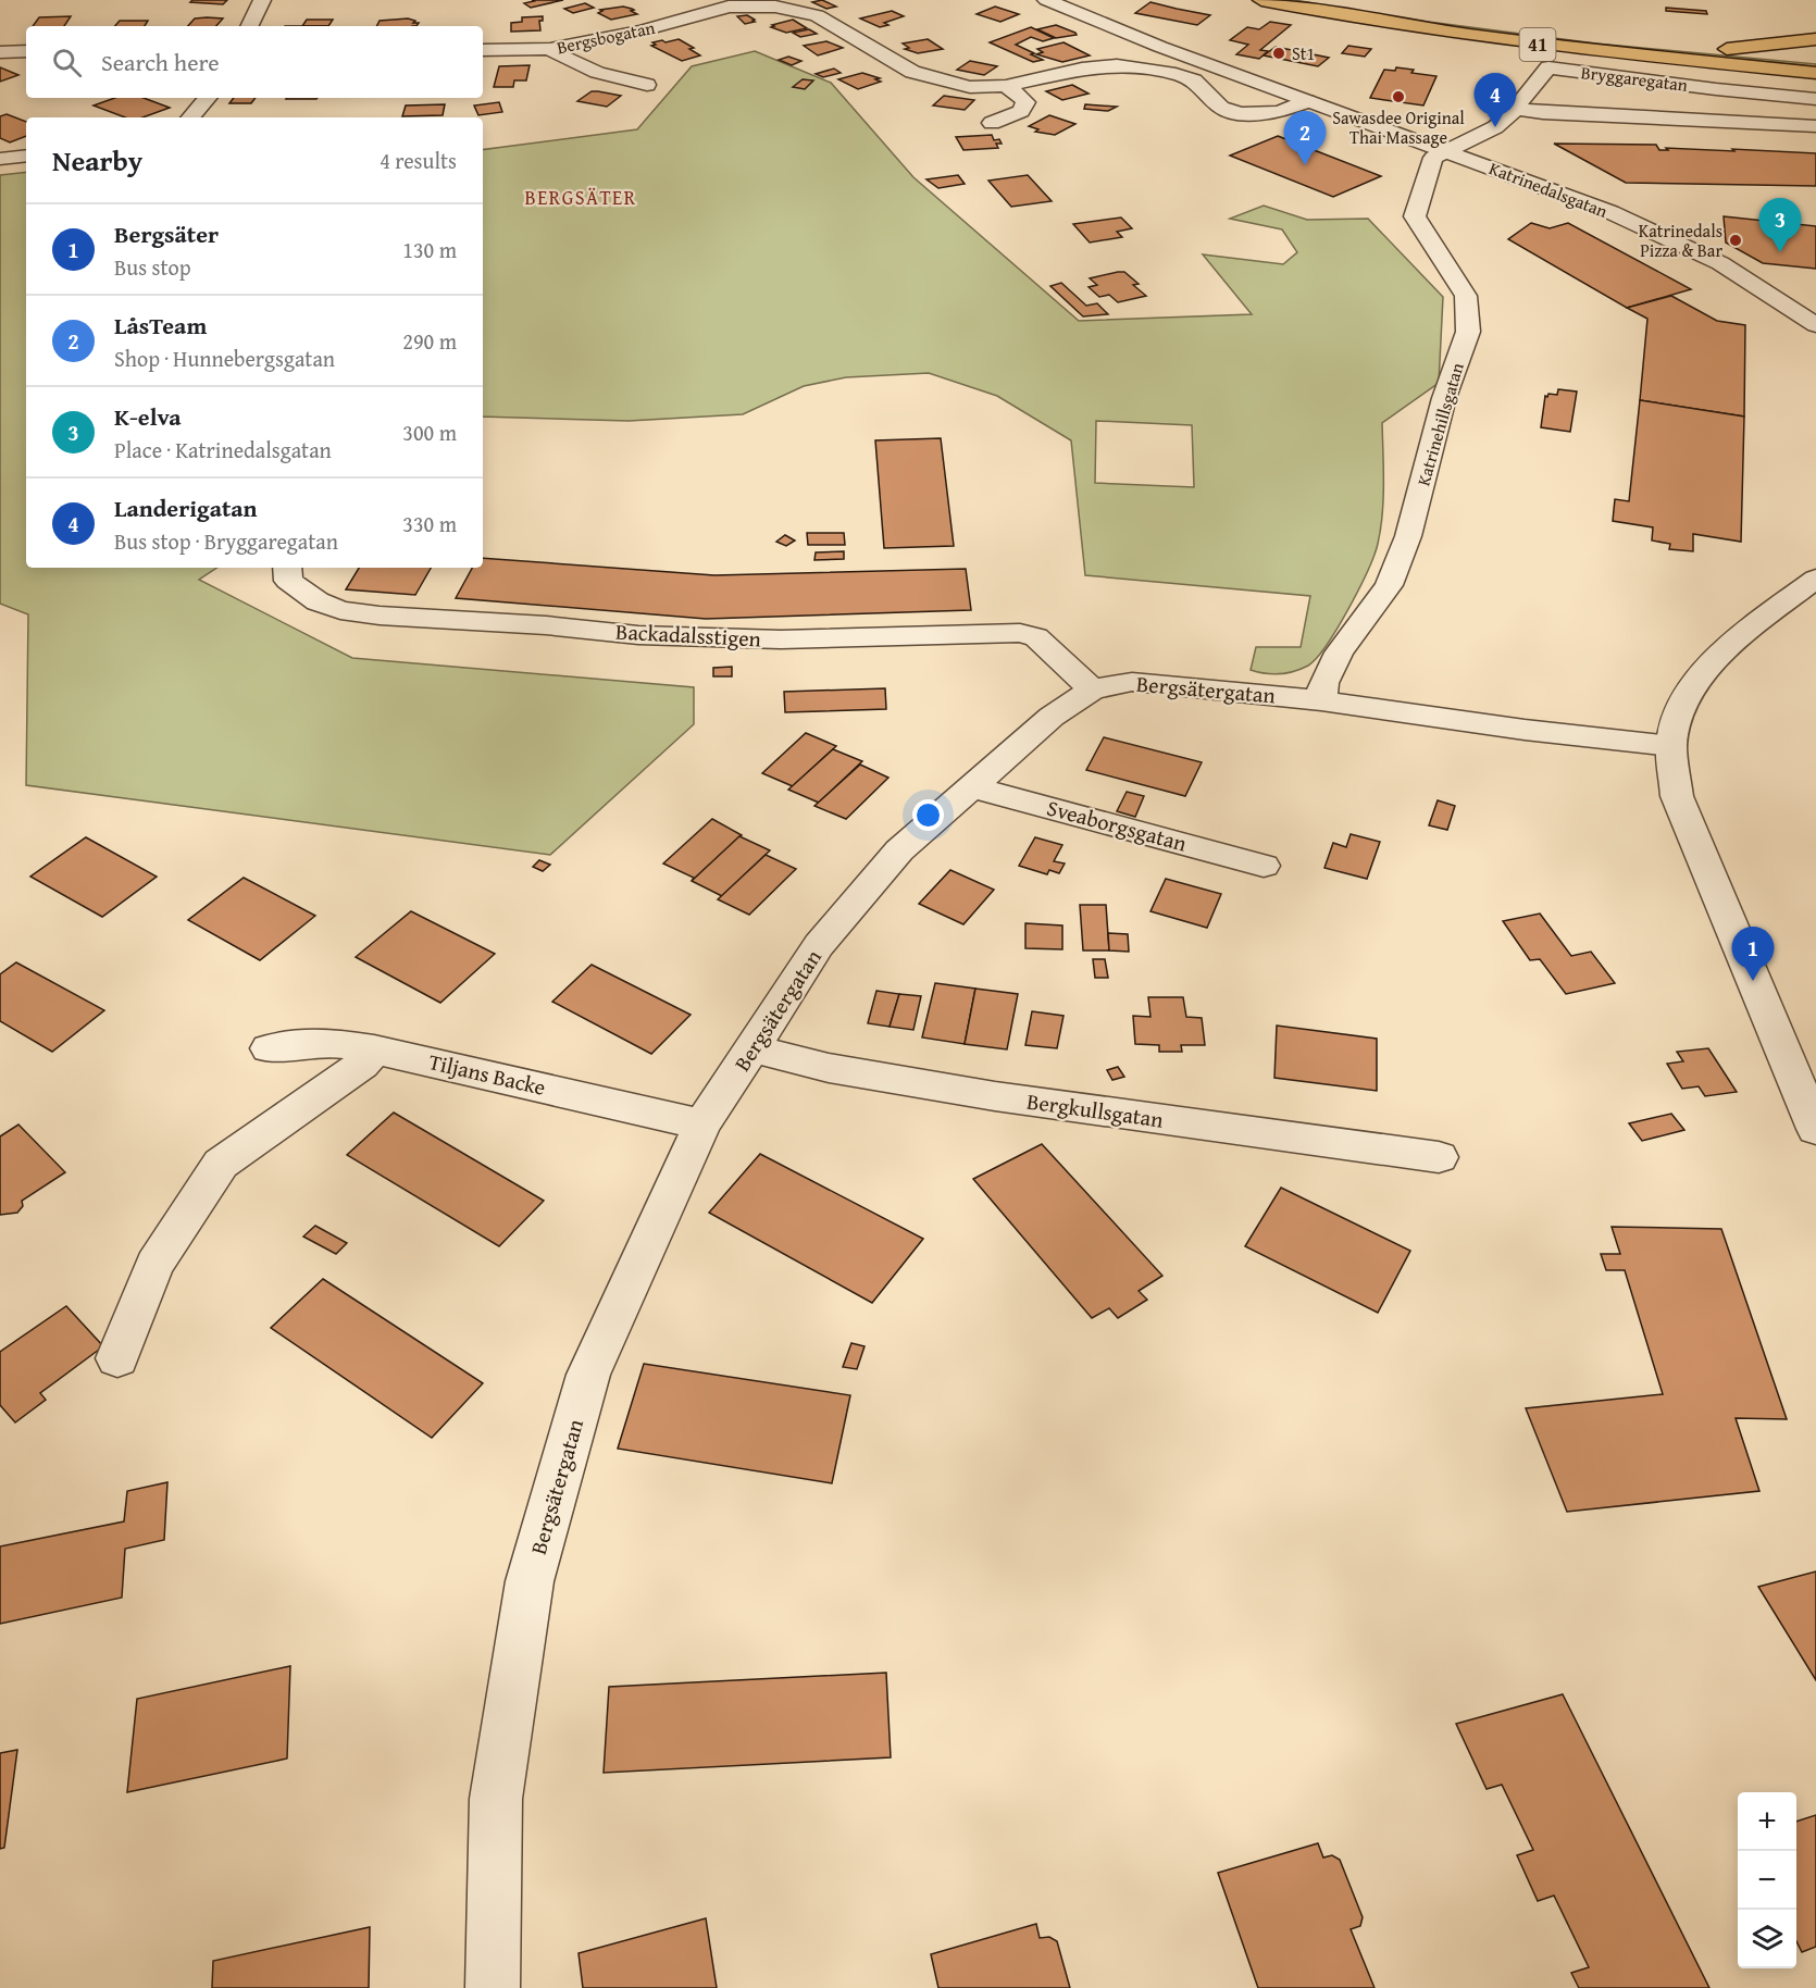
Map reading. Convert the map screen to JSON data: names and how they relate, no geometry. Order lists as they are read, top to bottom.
{
  "streets": {
    "main road": ["41"],
    "street": [
      "Bergsbogatan",
      "Bryggaregatan",
      "Katrinedalsgatan",
      "Katrinehillsgatan",
      "Backadalsstigen",
      "Bergsätergatan",
      "Sveaborgsgatan",
      "Tiljans Backe",
      "Bergkullsgatan"
    ]
  },
  "crossings": [
    ["Bergsbogatan", "Katrinedalsgatan"],
    ["Katrinedalsgatan", "Katrinehillsgatan"],
    ["Katrinehillsgatan", "Bergsätergatan"],
    ["Backadalsstigen", "Bergsätergatan"],
    ["Bergsätergatan", "Sveaborgsgatan"],
    ["Bergsätergatan", "Tiljans Backe"],
    ["Bergsätergatan", "Bergkullsgatan"]
  ],
  "districts": ["BERGSÄTER"],
  "places": ["St1", "Sawasdee Original Thai Massage", "Katrinedals Pizza & Bar"],
  "page": {
    "search": "Search here",
    "pins": [
      "4",
      "2",
      "3",
      "1"
    ],
    "heading": ["Nearby", "4 results"],
    "list": [
      {
        "mark": "1",
        "name": "Bergsäter",
        "note": "Bus stop",
        "value": "130 m"
      },
      {
        "mark": "2",
        "name": "LåsTeam",
        "note": "Shop · Hunnebergsgatan",
        "value": "290 m"
      },
      {
        "mark": "3",
        "name": "K-elva",
        "note": "Place · Katrinedalsgatan",
        "value": "300 m"
      },
      {
        "mark": "4",
        "name": "Landerigatan",
        "note": "Bus stop · Bryggaregatan",
        "value": "330 m"
      }
    ],
    "map_buttons": ["+", "−"]
  }
}
